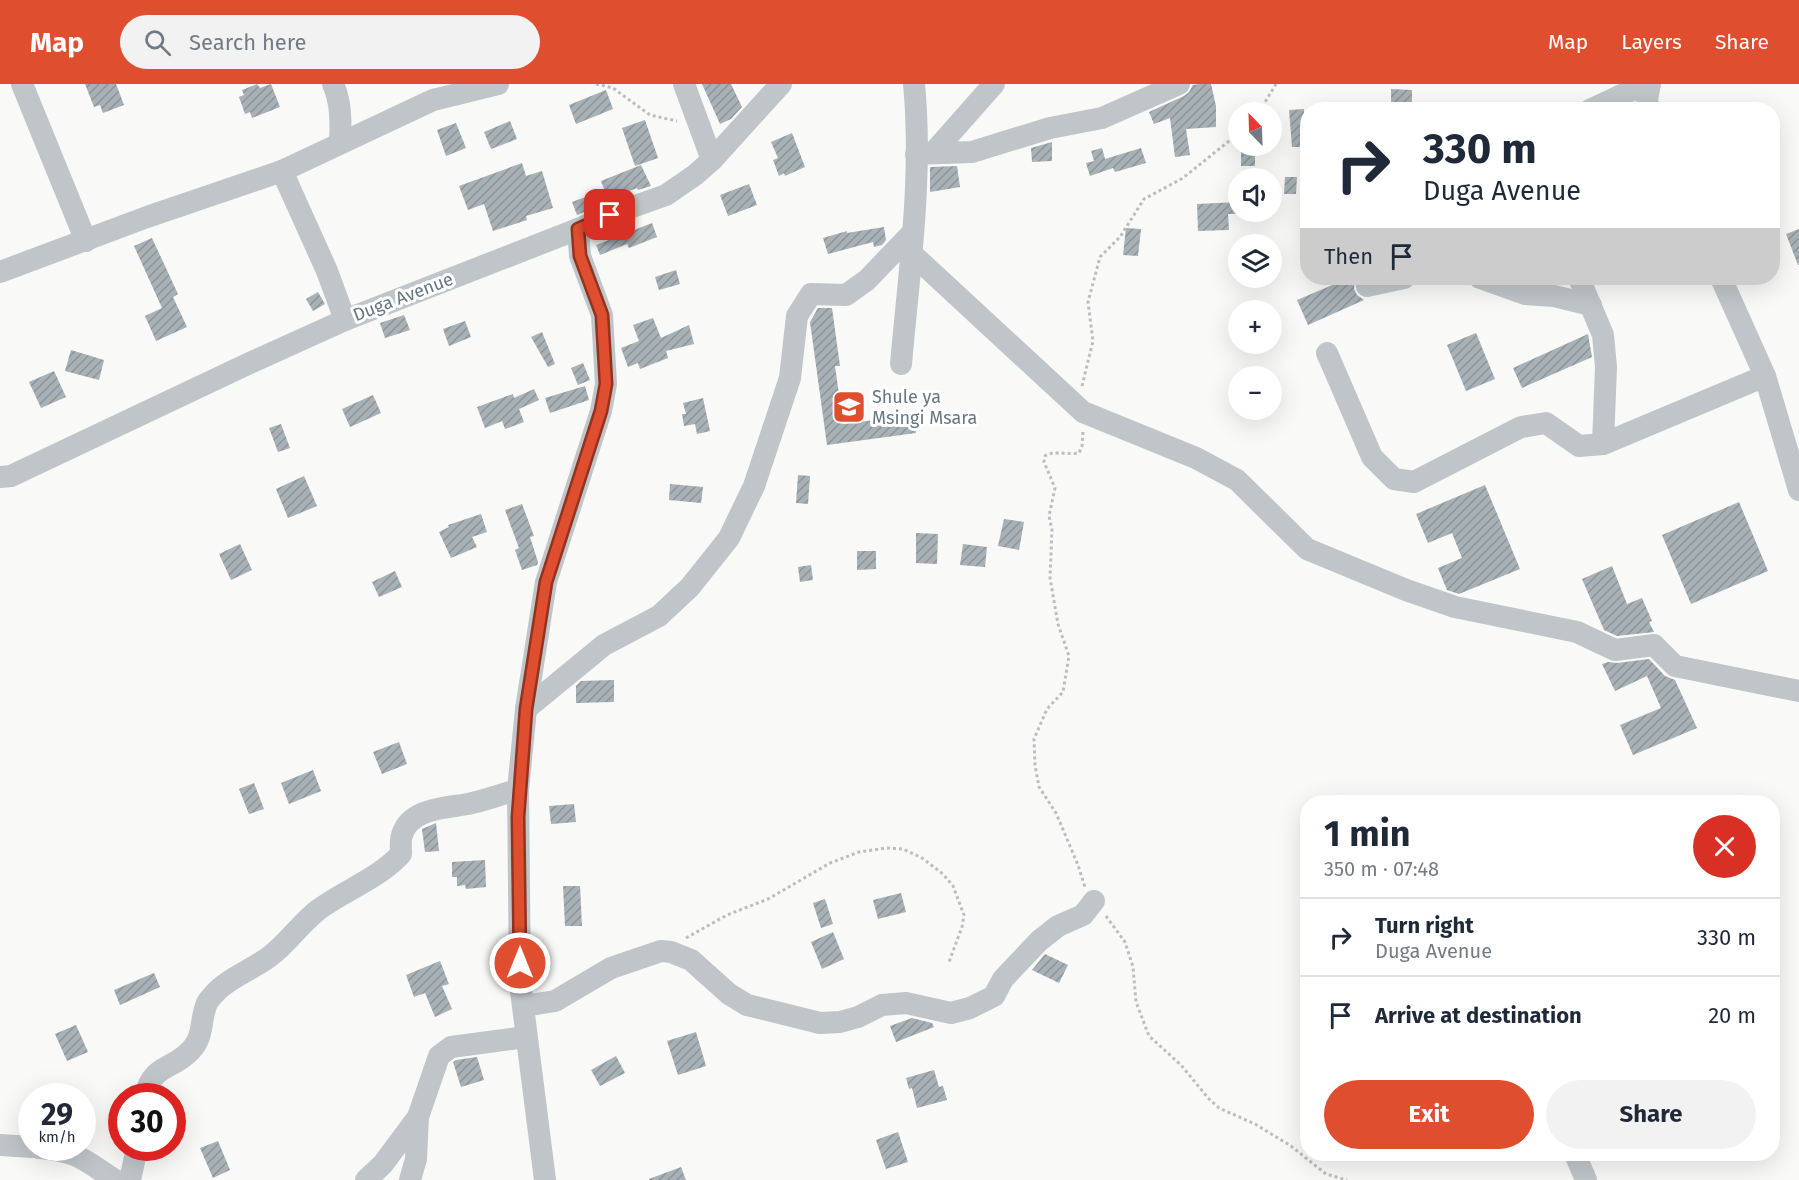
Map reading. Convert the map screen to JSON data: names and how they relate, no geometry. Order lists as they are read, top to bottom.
{
  "streets": {
    "street": ["Duga Avenue"]
  },
  "places": {
    "school or university": ["Shule ya Msingi Msara"]
  },
  "north": "top left",
  "page": {
    "header": "Map",
    "search": "Search here",
    "nav": ["Map", "Layers", "Share"],
    "map_buttons": ["+", "−"],
    "turn": ["330 m", "Duga Avenue"],
    "then": "Then",
    "heading": ["1 min", "350 m · 07:48"],
    "list": [
      {
        "name": "Turn right",
        "note": "Duga Avenue",
        "value": "330 m"
      },
      {
        "name": "Arrive at destination",
        "value": "20 m"
      }
    ],
    "buttons": ["Exit", "Share"],
    "speed": "29 km/h",
    "limit": "30"
  }
}
